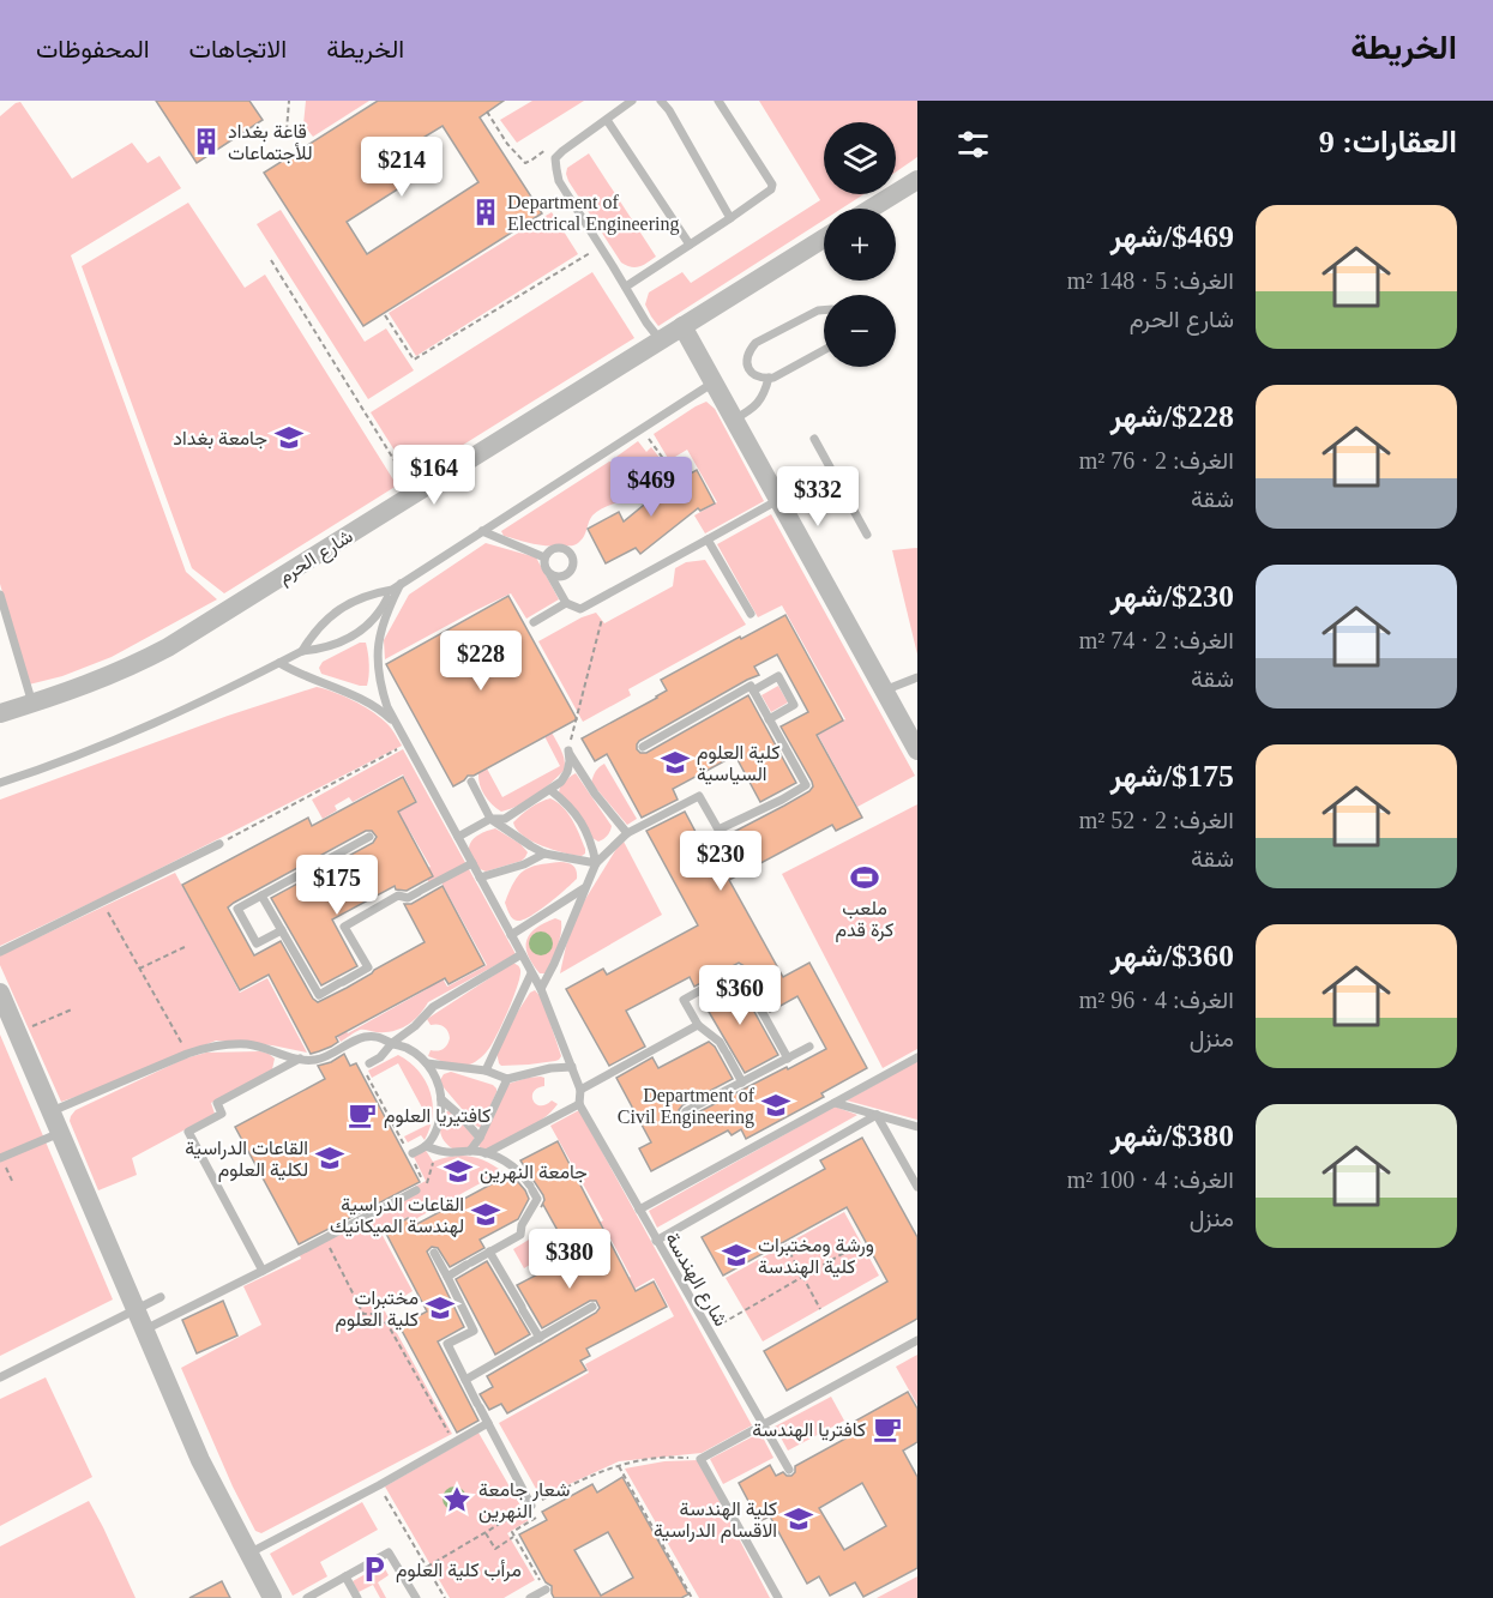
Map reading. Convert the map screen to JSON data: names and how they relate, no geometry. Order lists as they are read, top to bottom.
{
  "streets": {
    "street": ["شارع الحرم"],
    "lane": ["شارع الهندسة"]
  },
  "places": {
    "building": ["قاعة بغداد للأجتماعات", "Department of Electrical Engineering"],
    "school or university": [
      "جامعة بغداد",
      "كلية العلوم السياسية",
      "Department of Civil Engineering",
      "القاعات الدراسية لكلية العلوم",
      "جامعة النهرين",
      "القاعات الدراسية لهندسة الميكانيك",
      "ورشة ومختبرات كلية الهندسة",
      "مختبرات كلية العلوم",
      "كلية الهندسة الاقسام الدراسية"
    ],
    "sports": ["ملعب كرة قدم"],
    "cafe": ["كافتيريا العلوم", "كافتريا الهندسة"],
    "place": ["شعار جامعة النهرين"],
    "parking": ["مرأب كلية العلوم"]
  },
  "page": {
    "header": "الخريطة",
    "nav": ["الخريطة", "الاتجاهات", "المحفوظات"],
    "heading": "العقارات: 9",
    "map_buttons": ["+", "−"],
    "price": [
      "$214",
      "$164",
      "$469",
      "$332",
      "$228",
      "$230",
      "$175",
      "$360",
      "$380"
    ],
    "list": [
      {
        "name": "$469/شهر",
        "note": "الغرف: 5 · 148 m² · شارع الحرم"
      },
      {
        "name": "$228/شهر",
        "note": "الغرف: 2 · 76 m² · شقة"
      },
      {
        "name": "$230/شهر",
        "note": "الغرف: 2 · 74 m² · شقة"
      },
      {
        "name": "$175/شهر",
        "note": "الغرف: 2 · 52 m² · شقة"
      },
      {
        "name": "$360/شهر",
        "note": "الغرف: 4 · 96 m² · منزل"
      },
      {
        "name": "$380/شهر",
        "note": "الغرف: 4 · 100 m² · منزل"
      }
    ]
  }
}
